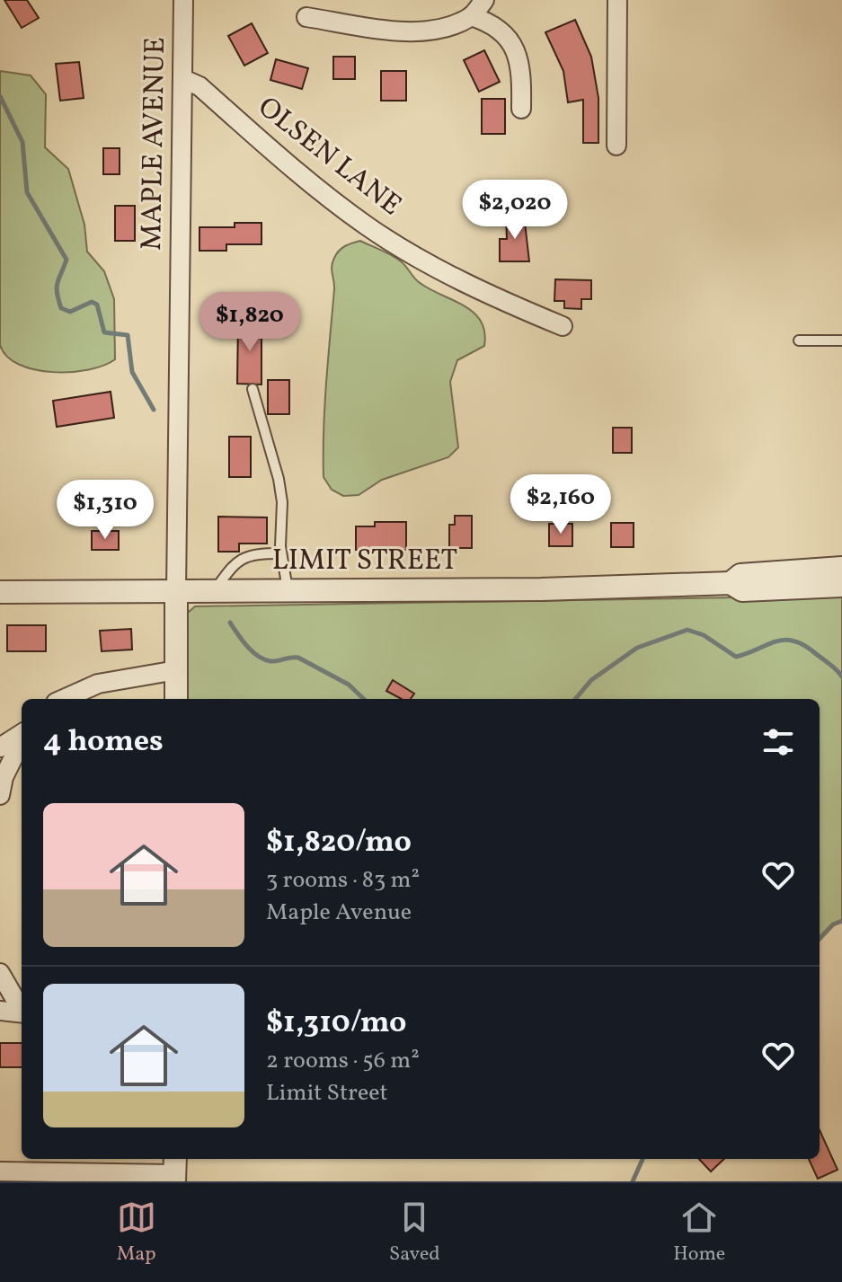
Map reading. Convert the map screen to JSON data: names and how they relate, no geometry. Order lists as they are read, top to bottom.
{
  "streets": {
    "street": ["MAPLE AVENUE", "OLSEN LANE", "LIMIT STREET"]
  },
  "crossings": [
    ["MAPLE AVENUE", "OLSEN LANE"],
    ["MAPLE AVENUE", "LIMIT STREET"]
  ],
  "page": {
    "price": [
      "$2,020",
      "$1,820",
      "$2,160",
      "$1,310"
    ],
    "heading": "4 homes",
    "list": [
      {
        "name": "$1,820/mo",
        "note": "3 rooms · 83 m² · Maple Avenue"
      },
      {
        "name": "$1,310/mo",
        "note": "2 rooms · 56 m² · Limit Street"
      }
    ],
    "tabs": ["Map", "Saved", "Home"]
  }
}
